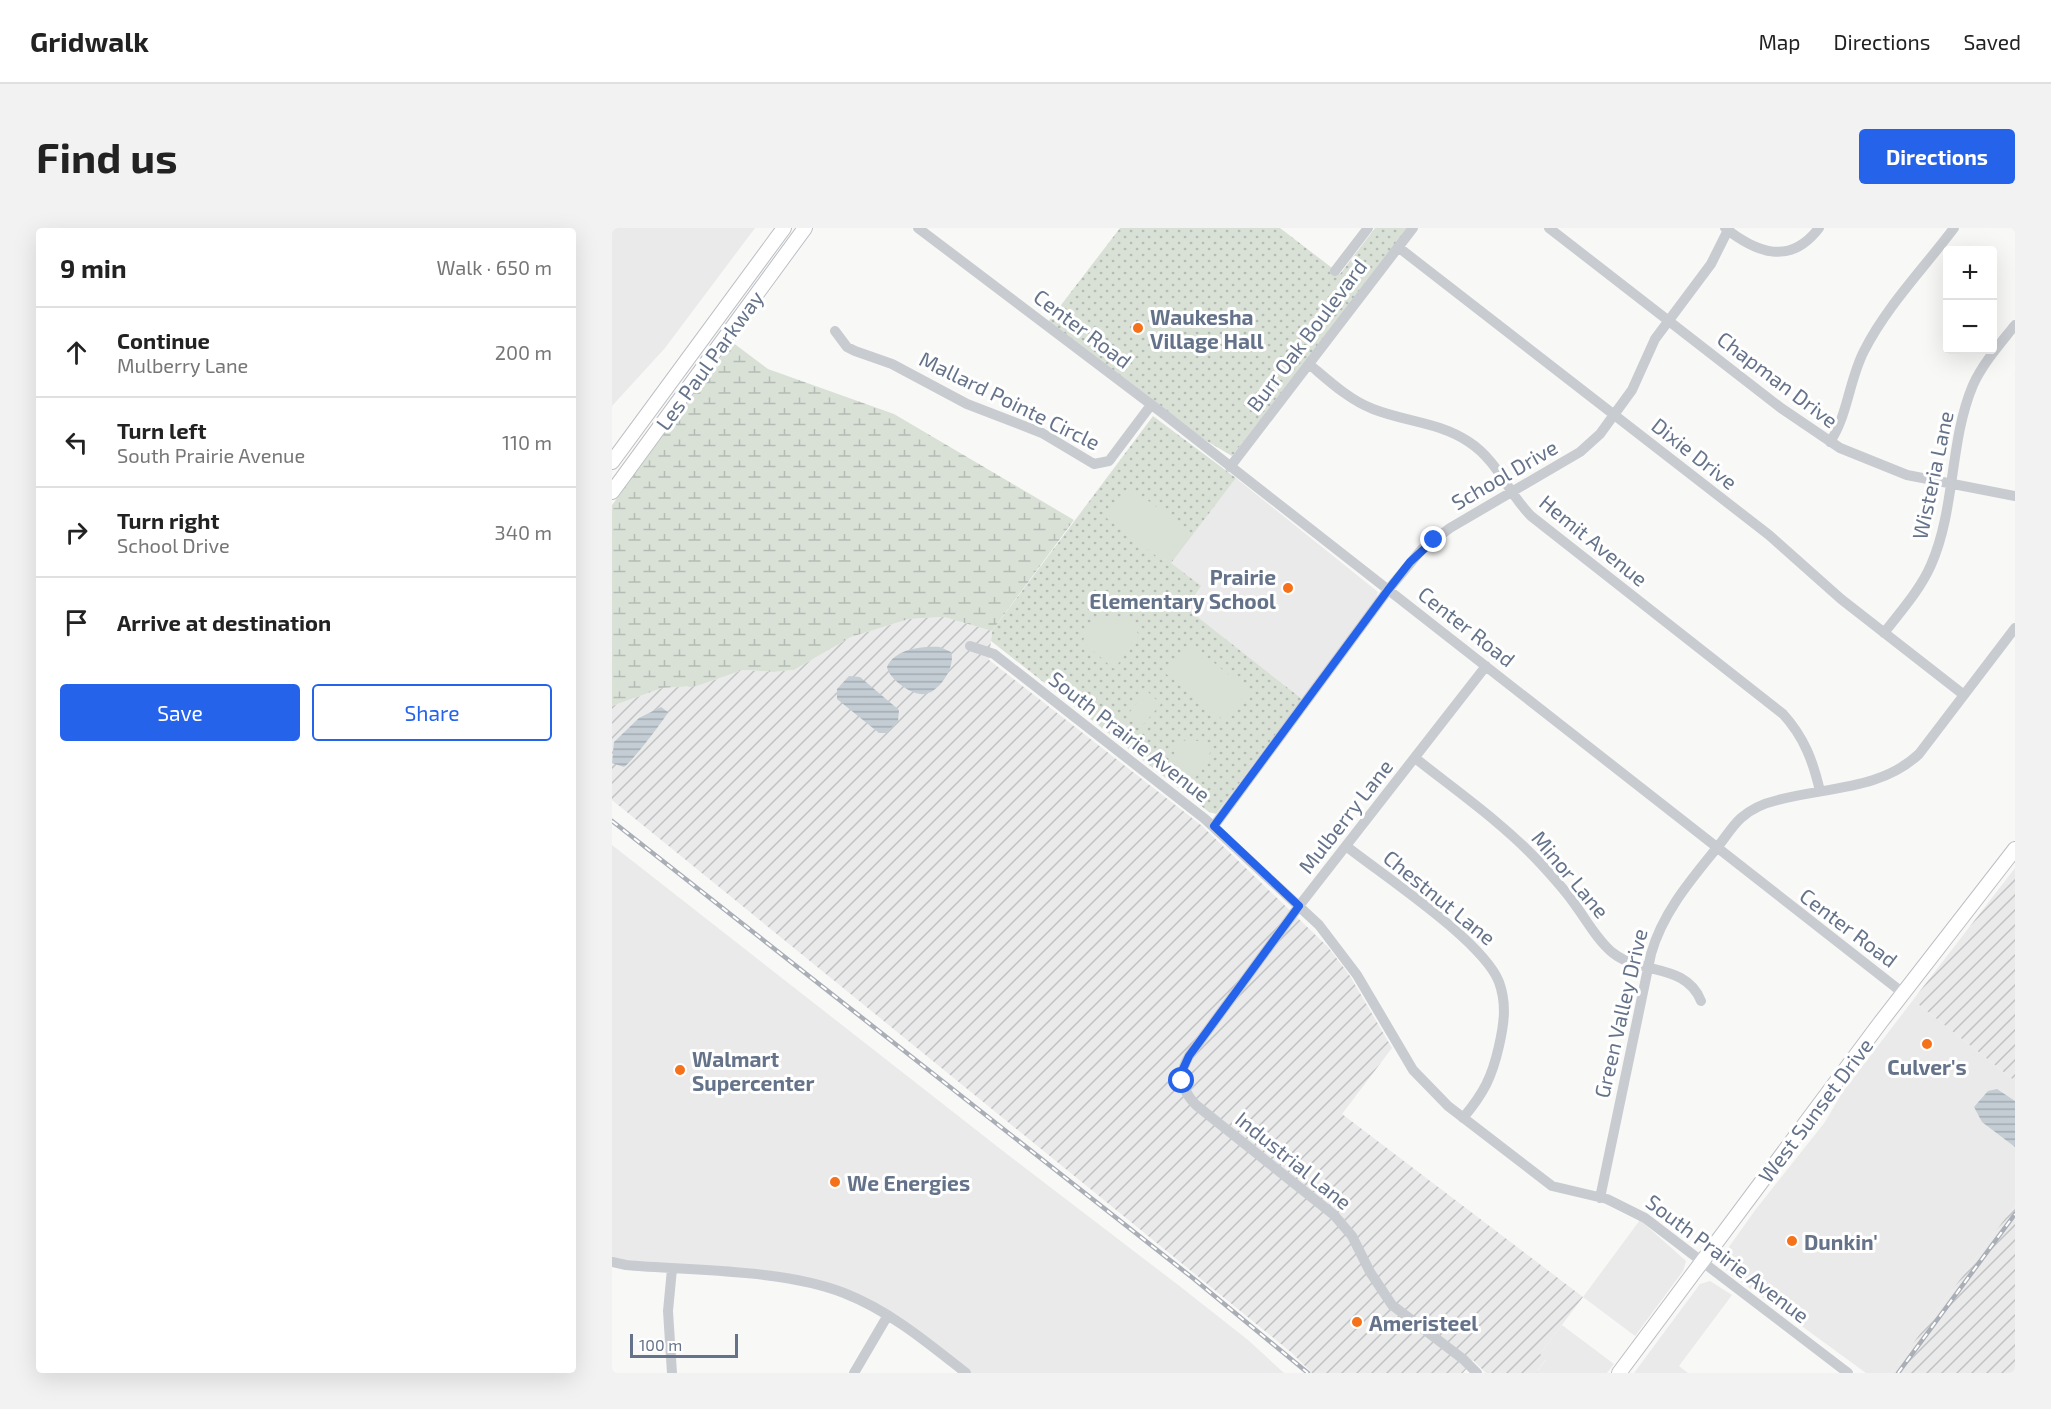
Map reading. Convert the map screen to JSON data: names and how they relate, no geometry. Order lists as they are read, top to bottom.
{
  "streets": {
    "main road": ["Les Paul Parkway", "West Sunset Drive"],
    "street": [
      "Center Road",
      "Burr Oak Boulevard",
      "Chapman Drive",
      "Mallard Pointe Circle",
      "Dixie Drive",
      "School Drive",
      "Wisteria Lane",
      "Hemit Avenue",
      "South Prairie Avenue",
      "Mulberry Lane",
      "Minor Lane",
      "Chestnut Lane",
      "Green Valley Drive",
      "Industrial Lane"
    ]
  },
  "crossings": [
    ["Center Road", "Burr Oak Boulevard"],
    ["Center Road", "Mallard Pointe Circle"],
    ["Center Road", "School Drive"],
    ["Center Road", "Mulberry Lane"],
    ["Center Road", "Green Valley Drive"],
    ["Center Road", "West Sunset Drive"],
    ["Burr Oak Boulevard", "Dixie Drive"],
    ["Burr Oak Boulevard", "Hemit Avenue"],
    ["Chapman Drive", "School Drive"],
    ["Chapman Drive", "Wisteria Lane"],
    ["Dixie Drive", "School Drive"],
    ["Dixie Drive", "Wisteria Lane"],
    ["Dixie Drive", "Green Valley Drive"],
    ["School Drive", "Hemit Avenue"],
    ["School Drive", "South Prairie Avenue"],
    ["Hemit Avenue", "Green Valley Drive"],
    ["South Prairie Avenue", "Mulberry Lane"],
    ["South Prairie Avenue", "Chestnut Lane"],
    ["South Prairie Avenue", "Green Valley Drive"],
    ["South Prairie Avenue", "West Sunset Drive"],
    ["Mulberry Lane", "Minor Lane"],
    ["Mulberry Lane", "Chestnut Lane"],
    ["Mulberry Lane", "Industrial Lane"],
    ["Minor Lane", "Green Valley Drive"]
  ],
  "places": [
    "Waukesha Village Hall",
    "Prairie Elementary School",
    "Culver's",
    "Walmart Supercenter",
    "We Energies",
    "Dunkin'",
    "Ameristeel"
  ],
  "scale_bar": "100 m",
  "page": {
    "header": "Gridwalk",
    "nav": ["Map", "Directions", "Saved"],
    "buttons": [
      "Directions",
      ["Save", "Share"]
    ],
    "title": "Find us",
    "heading": ["9 min", "Walk · 650 m"],
    "map_buttons": ["+", "−"],
    "list": [
      ["Continue", "Mulberry Lane", "200 m"],
      ["Turn left", "South Prairie Avenue", "110 m"],
      ["Turn right", "School Drive", "340 m"],
      "Arrive at destination"
    ],
    "scale": "100 m"
  }
}
